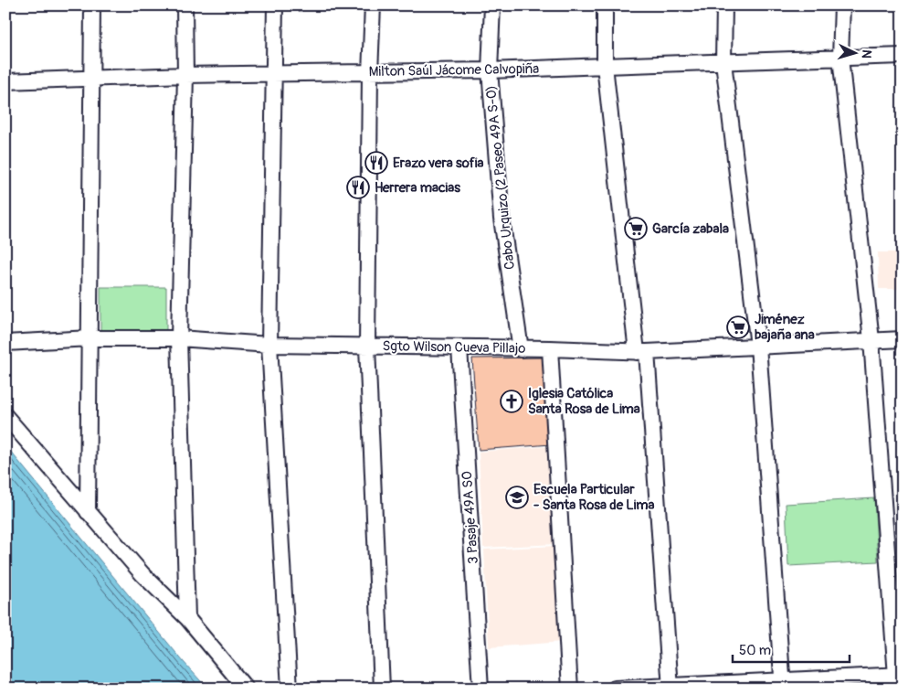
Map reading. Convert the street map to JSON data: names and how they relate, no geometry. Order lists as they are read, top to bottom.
{
  "streets": {
    "street": [
      "Milton Saúl Jácome Calvopiña",
      "Cabo Urquizo (2 Paseo 49A S-O)",
      "Sgto Wilson Cueva Pillajo",
      "3 Pasaje 49A SO"
    ]
  },
  "crossings": [
    ["Milton Saúl Jácome Calvopiña", "Cabo Urquizo (2 Paseo 49A S-O)"],
    ["Cabo Urquizo (2 Paseo 49A S-O)", "Sgto Wilson Cueva Pillajo"],
    ["Sgto Wilson Cueva Pillajo", "3 Pasaje 49A SO"]
  ],
  "places": {
    "restaurant": ["Erazo vera sofia", "Herrera macias"],
    "supermarket": ["García zabala", "Jiménez bajaña ana"],
    "church": ["Iglesia Católica Santa Rosa de Lima"],
    "school or university": ["Escuela Particular - Santa Rosa de Lima"]
  },
  "scale_bar": "50 m",
  "north": "right"
}
